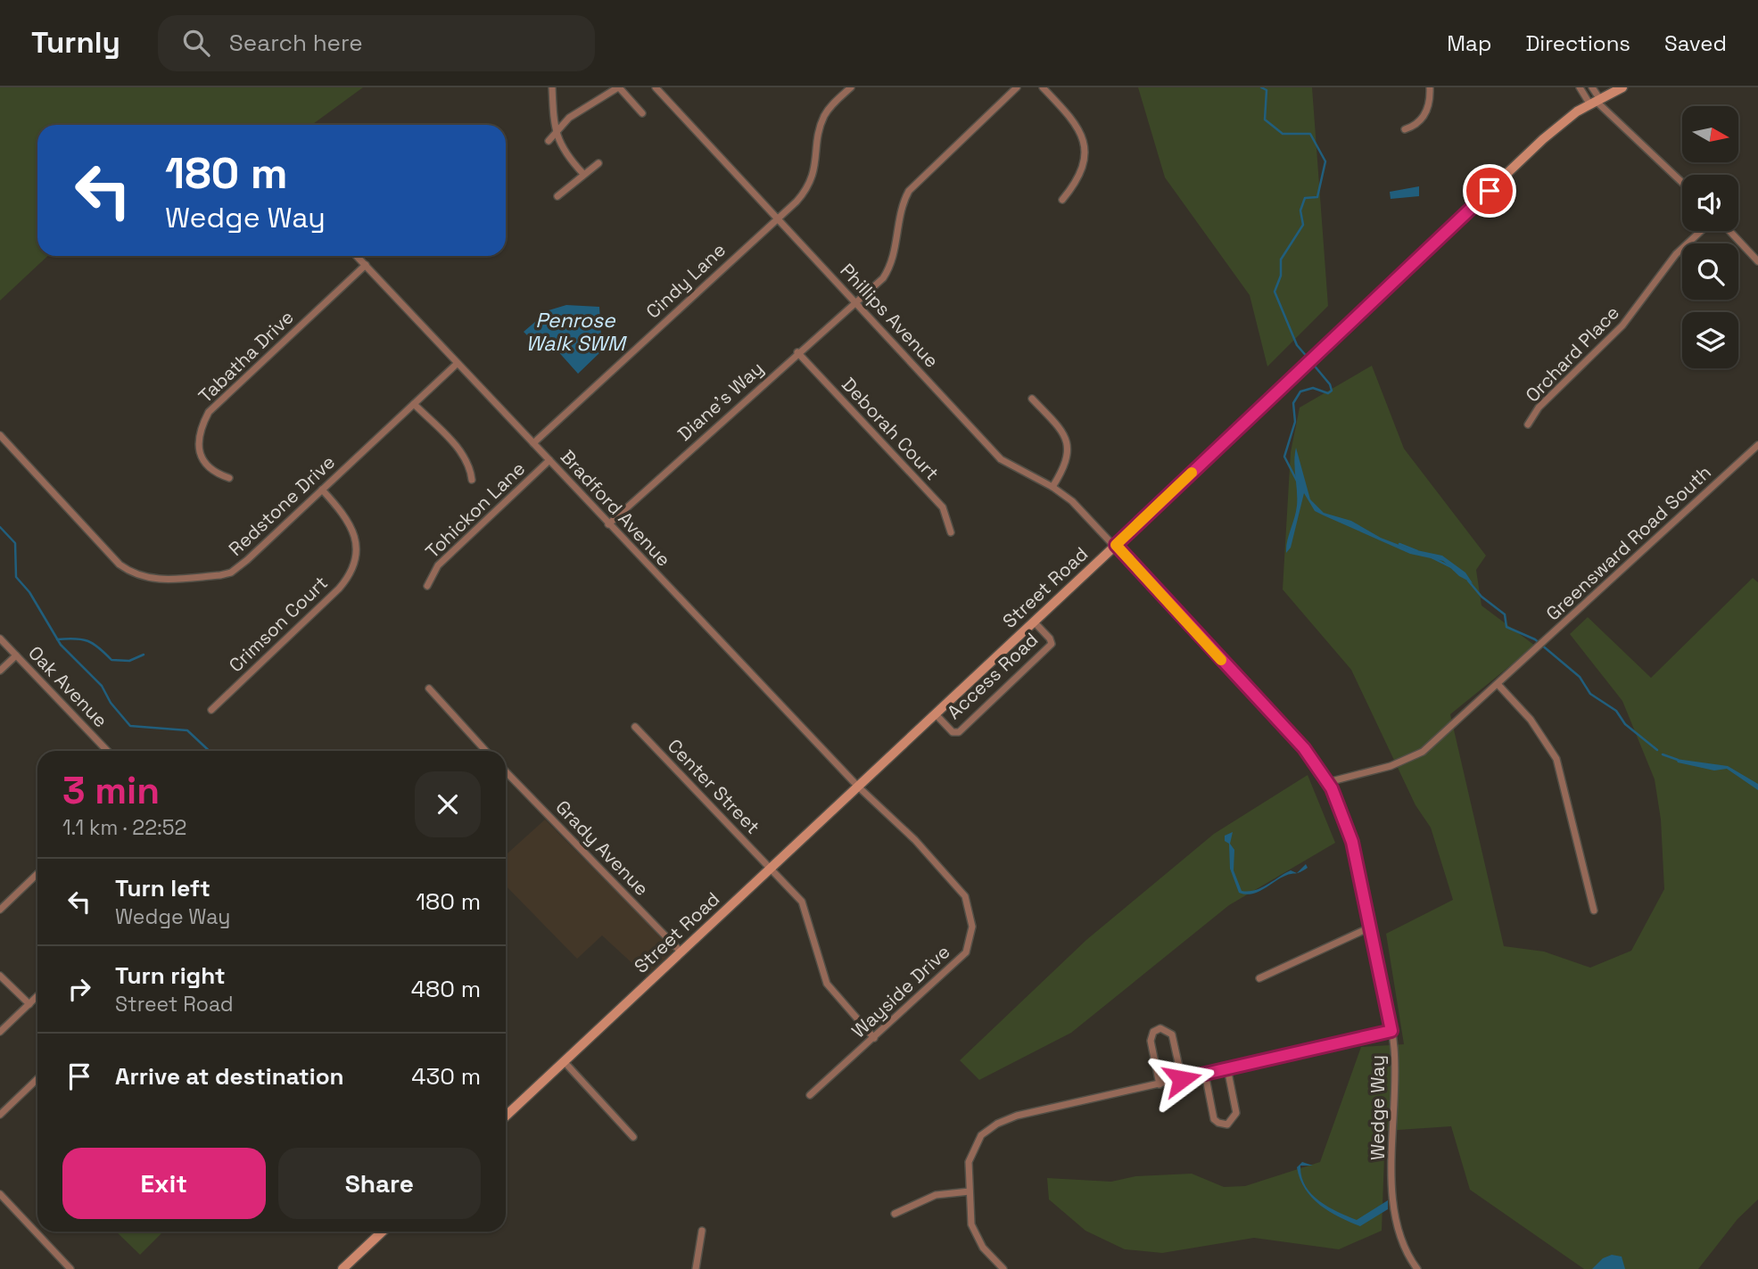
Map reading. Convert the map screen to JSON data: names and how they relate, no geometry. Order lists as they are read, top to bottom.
{
  "streets": {
    "main road": ["Street Road"],
    "street": [
      "Cindy Lane",
      "Phillips Avenue",
      "Orchard Place",
      "Tabatha Drive",
      "Diane's Way",
      "Deborah Court",
      "Redstone Drive",
      "Bradford Avenue",
      "Tohickon Lane",
      "Greensward Road South",
      "Crimson Court",
      "Access Road",
      "Oak Avenue",
      "Center Street",
      "Grady Avenue",
      "Wayside Drive",
      "Wedge Way"
    ]
  },
  "crossings": [
    ["Cindy Lane", "Phillips Avenue"],
    ["Cindy Lane", "Bradford Avenue"],
    ["Phillips Avenue", "Diane's Way"],
    ["Phillips Avenue", "Street Road"],
    ["Phillips Avenue", "Wedge Way"],
    ["Tabatha Drive", "Bradford Avenue"],
    ["Diane's Way", "Deborah Court"],
    ["Diane's Way", "Bradford Avenue"],
    ["Redstone Drive", "Bradford Avenue"],
    ["Redstone Drive", "Crimson Court"],
    ["Bradford Avenue", "Tohickon Lane"],
    ["Bradford Avenue", "Street Road"],
    ["Bradford Avenue", "Wayside Drive"],
    ["Greensward Road South", "Wedge Way"],
    ["Street Road", "Access Road"],
    ["Street Road", "Center Street"],
    ["Street Road", "Grady Avenue"],
    ["Street Road", "Wayside Drive"],
    ["Street Road", "Wedge Way"],
    ["Center Street", "Wayside Drive"]
  ],
  "water": ["Penrose Walk SWM"],
  "north": "right",
  "page": {
    "header": "Turnly",
    "search": "Search here",
    "nav": ["Map", "Directions", "Saved"],
    "turn": ["180 m", "Wedge Way"],
    "heading": ["3 min", "1.1 km · 22:52"],
    "list": [
      {
        "name": "Turn left",
        "note": "Wedge Way",
        "value": "180 m"
      },
      {
        "name": "Turn right",
        "note": "Street Road",
        "value": "480 m"
      },
      {
        "name": "Arrive at destination",
        "value": "430 m"
      }
    ],
    "buttons": ["Exit", "Share"]
  }
}
